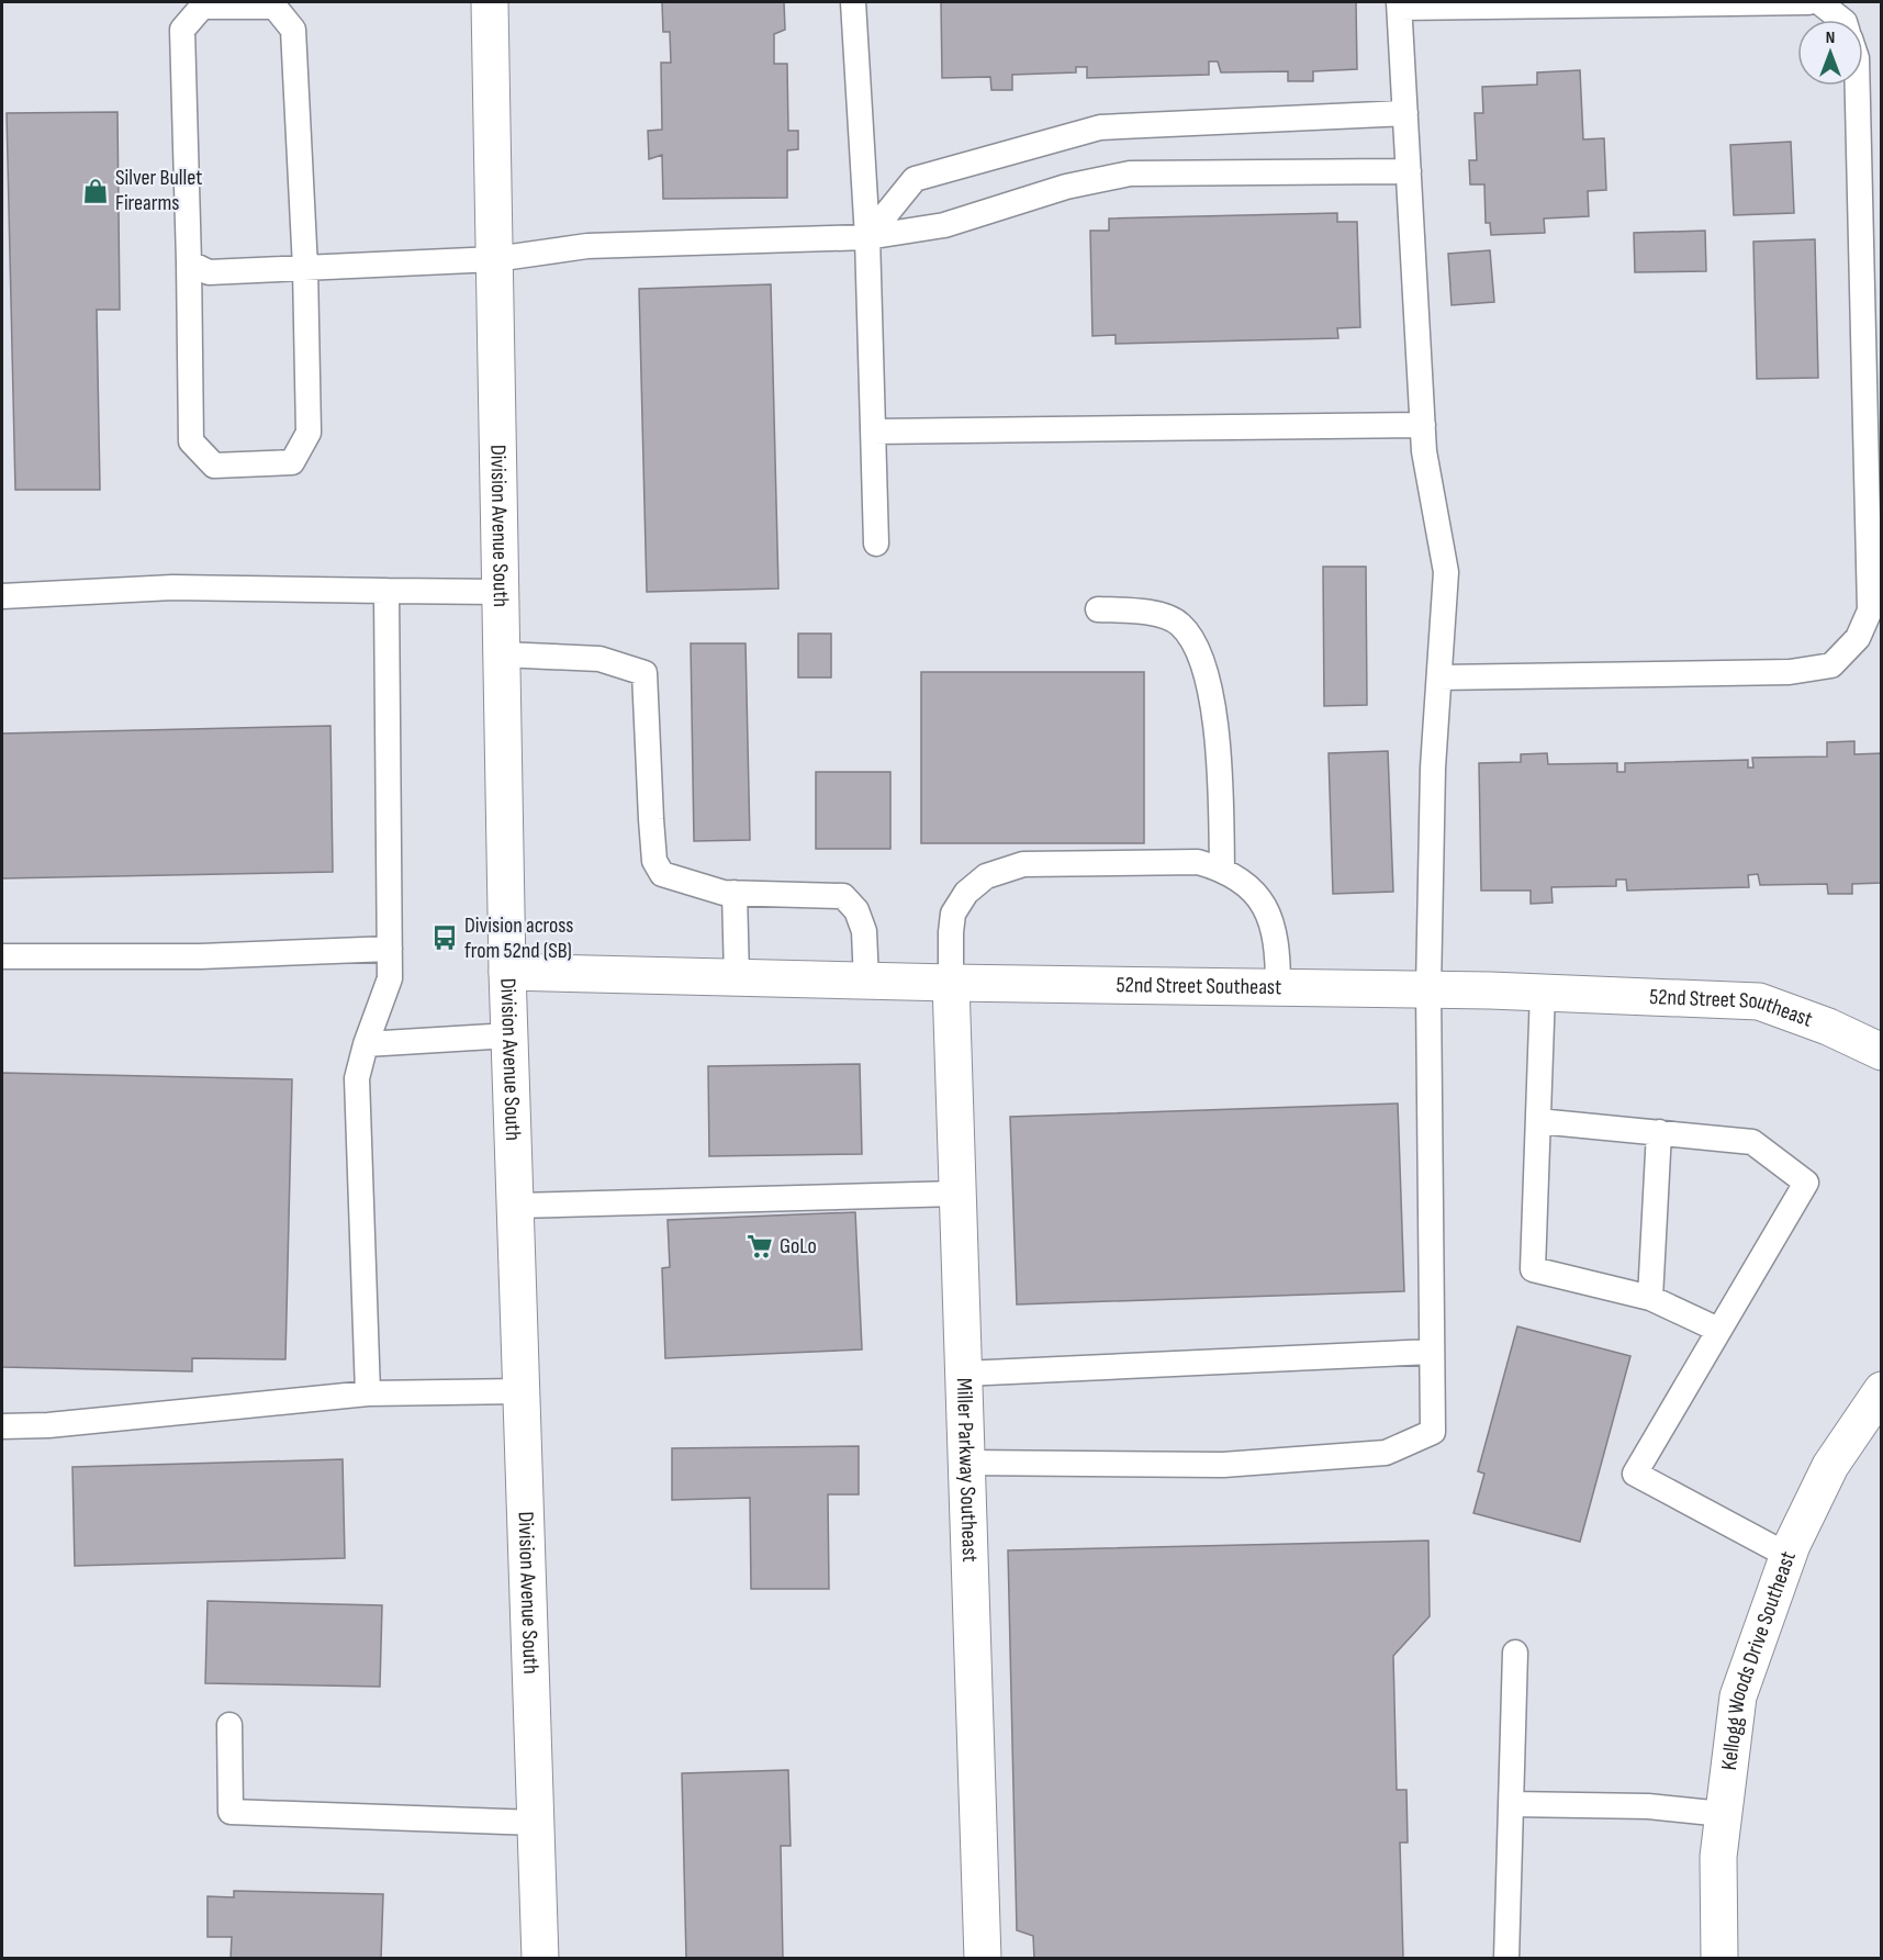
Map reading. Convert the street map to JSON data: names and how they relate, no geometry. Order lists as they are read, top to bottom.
{
  "streets": {
    "main road": [
      "Division Avenue South",
      "52nd Street Southeast",
      "Miller Parkway Southeast",
      "Kellogg Woods Drive Southeast"
    ]
  },
  "crossings": [
    ["Division Avenue South", "52nd Street Southeast"],
    ["52nd Street Southeast", "Miller Parkway Southeast"]
  ],
  "places": {
    "shop": ["Silver Bullet Firearms"],
    "bus stop": ["Division across from 52nd (SB)"],
    "supermarket": ["GoLo"]
  },
  "north": "top"
}
